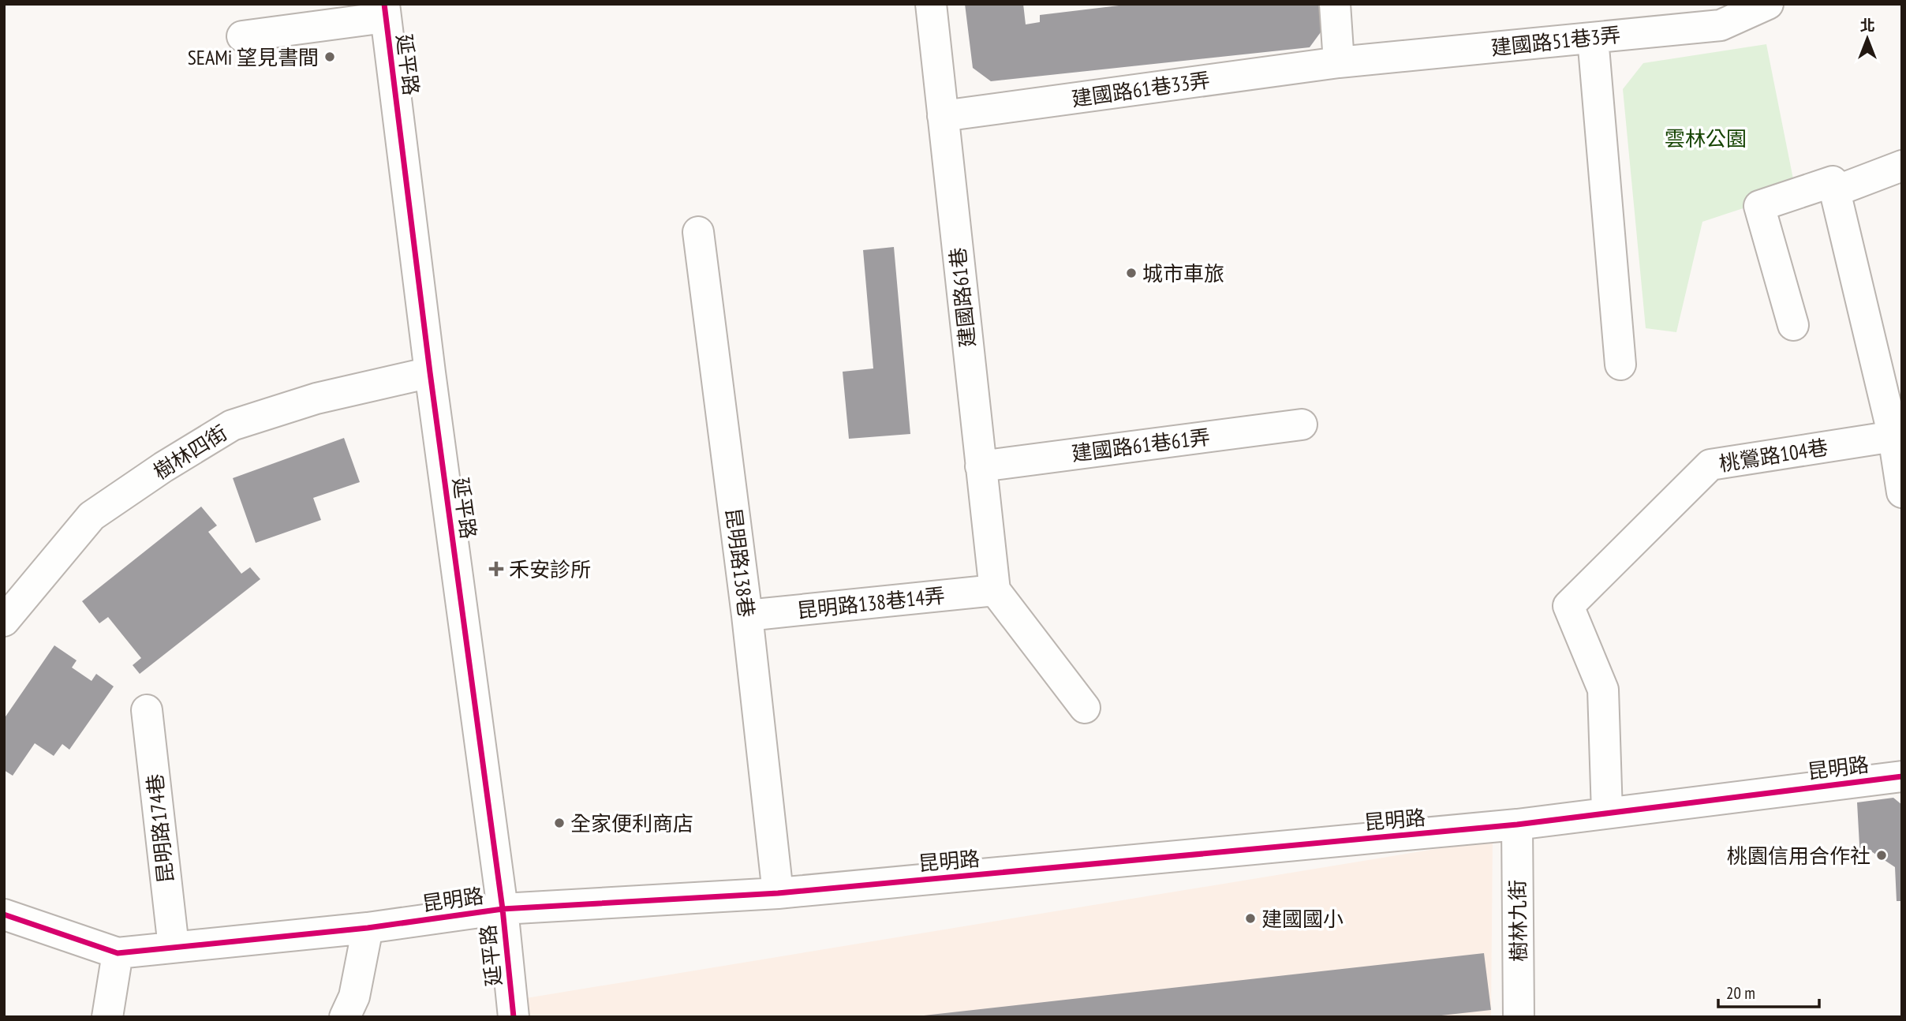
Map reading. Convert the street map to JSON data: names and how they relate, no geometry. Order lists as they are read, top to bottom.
{
  "streets": {
    "street": [
      "建國路51巷3弄",
      "延平路",
      "建國路61巷33弄",
      "建國路61巷",
      "建國路61巷61弄",
      "樹林四街",
      "桃鶯路104巷",
      "昆明路138巷",
      "昆明路138巷14弄",
      "昆明路",
      "昆明路174巷",
      "樹林九街"
    ]
  },
  "crossings": [
    ["建國路51巷3弄", "建國路61巷33弄"],
    ["延平路", "樹林四街"],
    ["延平路", "昆明路"],
    ["建國路61巷33弄", "建國路61巷"],
    ["建國路61巷", "建國路61巷61弄"],
    ["建國路61巷", "昆明路138巷14弄"],
    ["桃鶯路104巷", "昆明路"],
    ["昆明路138巷", "昆明路138巷14弄"],
    ["昆明路138巷", "昆明路"],
    ["昆明路", "昆明路174巷"],
    ["昆明路", "樹林九街"]
  ],
  "parks": ["雲林公園"],
  "places": {
    "other": [
      "SEAMi 望見書間",
      "城市車旅",
      "全家便利商店",
      "桃園信用合作社",
      "建國國小"
    ],
    "health": ["禾安診所"]
  },
  "scale_bar": "20 m",
  "north": "top"
}
